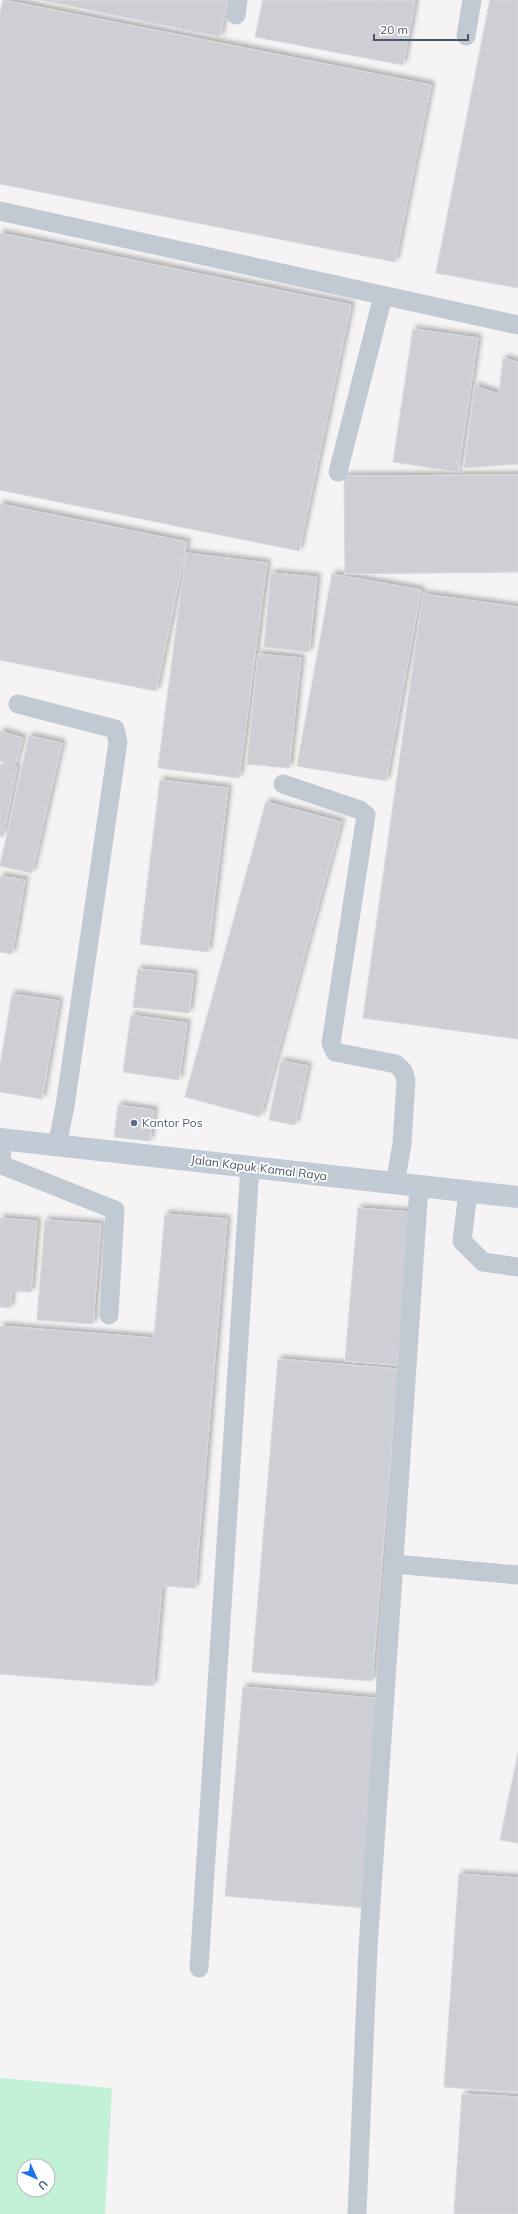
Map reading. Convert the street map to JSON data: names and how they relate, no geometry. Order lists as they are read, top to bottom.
{
  "streets": {
    "main road": ["Jalan Kapuk Kamal Raya"]
  },
  "places": ["Kantor Pos"],
  "scale_bar": "20 m",
  "north": "bottom right"
}
